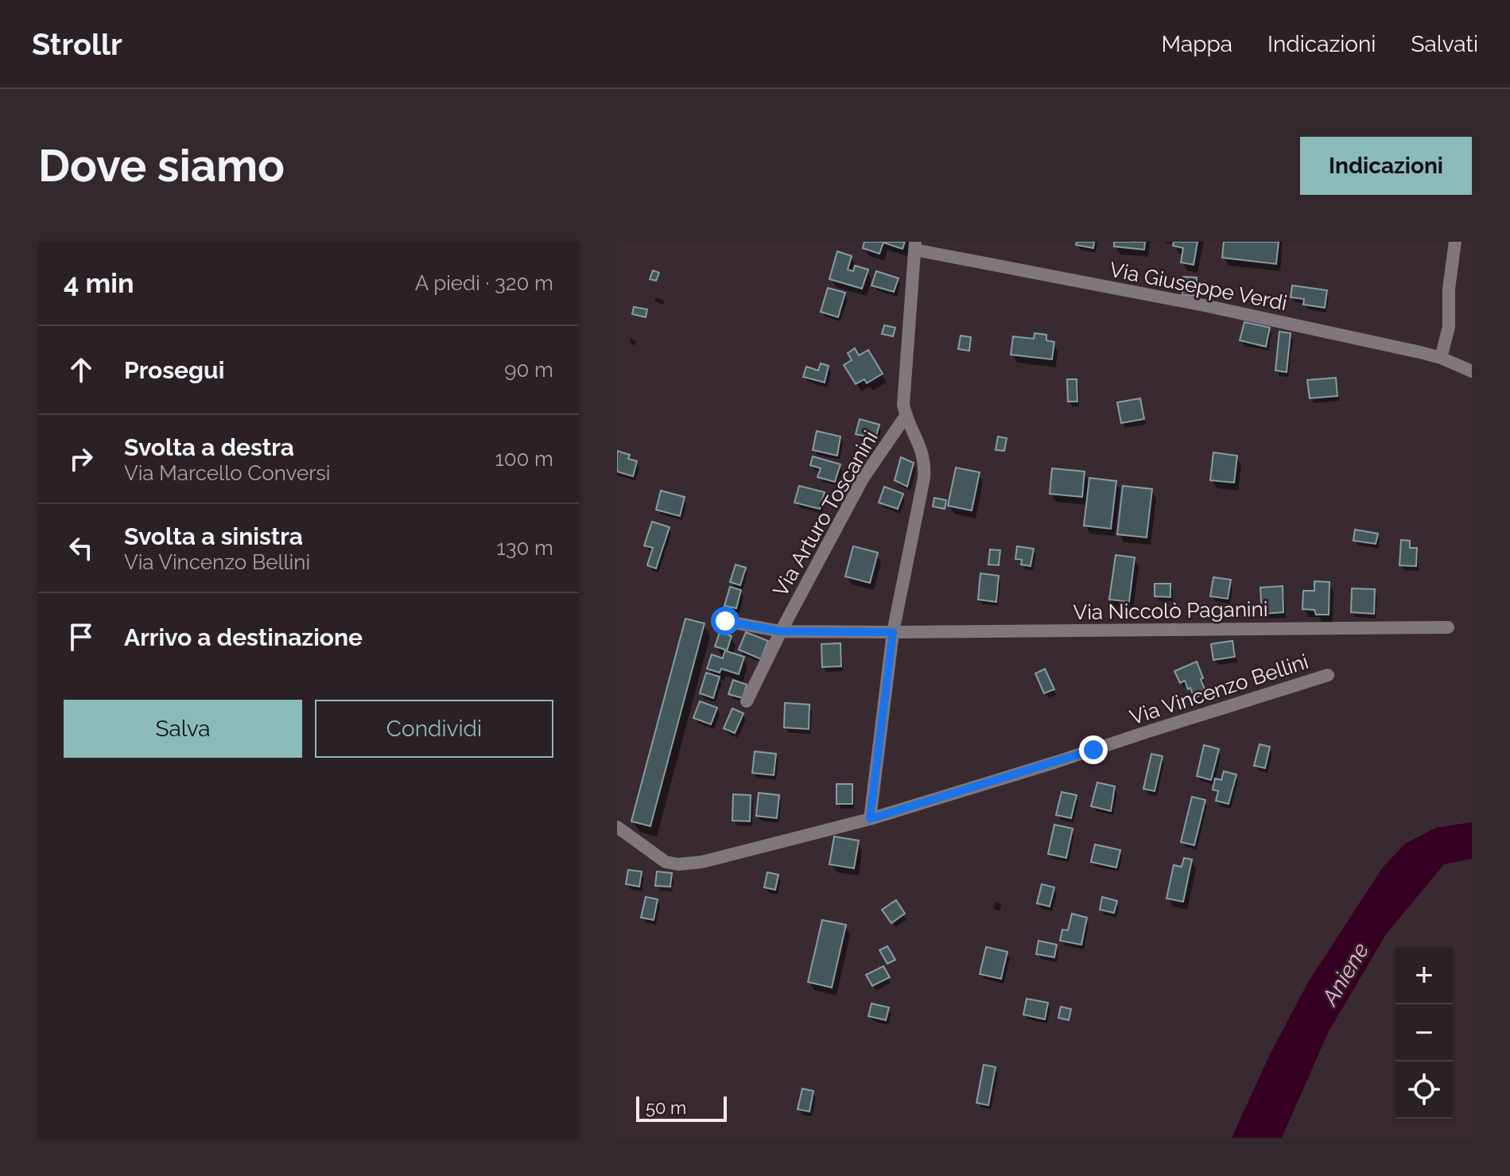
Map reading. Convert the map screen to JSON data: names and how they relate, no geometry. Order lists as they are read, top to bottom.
{
  "streets": {
    "street": [
      "Via Giuseppe Verdi",
      "Via Arturo Toscanini",
      "Via Niccolò Paganini",
      "Via Vincenzo Bellini"
    ]
  },
  "crossings": [
    ["Via Arturo Toscanini", "Via Niccolò Paganini"]
  ],
  "water": ["Aniene"],
  "scale_bar": "50 m",
  "page": {
    "header": "Strollr",
    "nav": ["Mappa", "Indicazioni", "Salvati"],
    "buttons": [
      "Indicazioni",
      ["Salva", "Condividi"]
    ],
    "title": "Dove siamo",
    "heading": ["4 min", "A piedi · 320 m"],
    "list": [
      ["Prosegui", "90 m"],
      ["Svolta a destra", "Via Marcello Conversi", "100 m"],
      ["Svolta a sinistra", "Via Vincenzo Bellini", "130 m"],
      "Arrivo a destinazione"
    ],
    "map_buttons": ["+", "−"],
    "scale": "50 m"
  }
}
